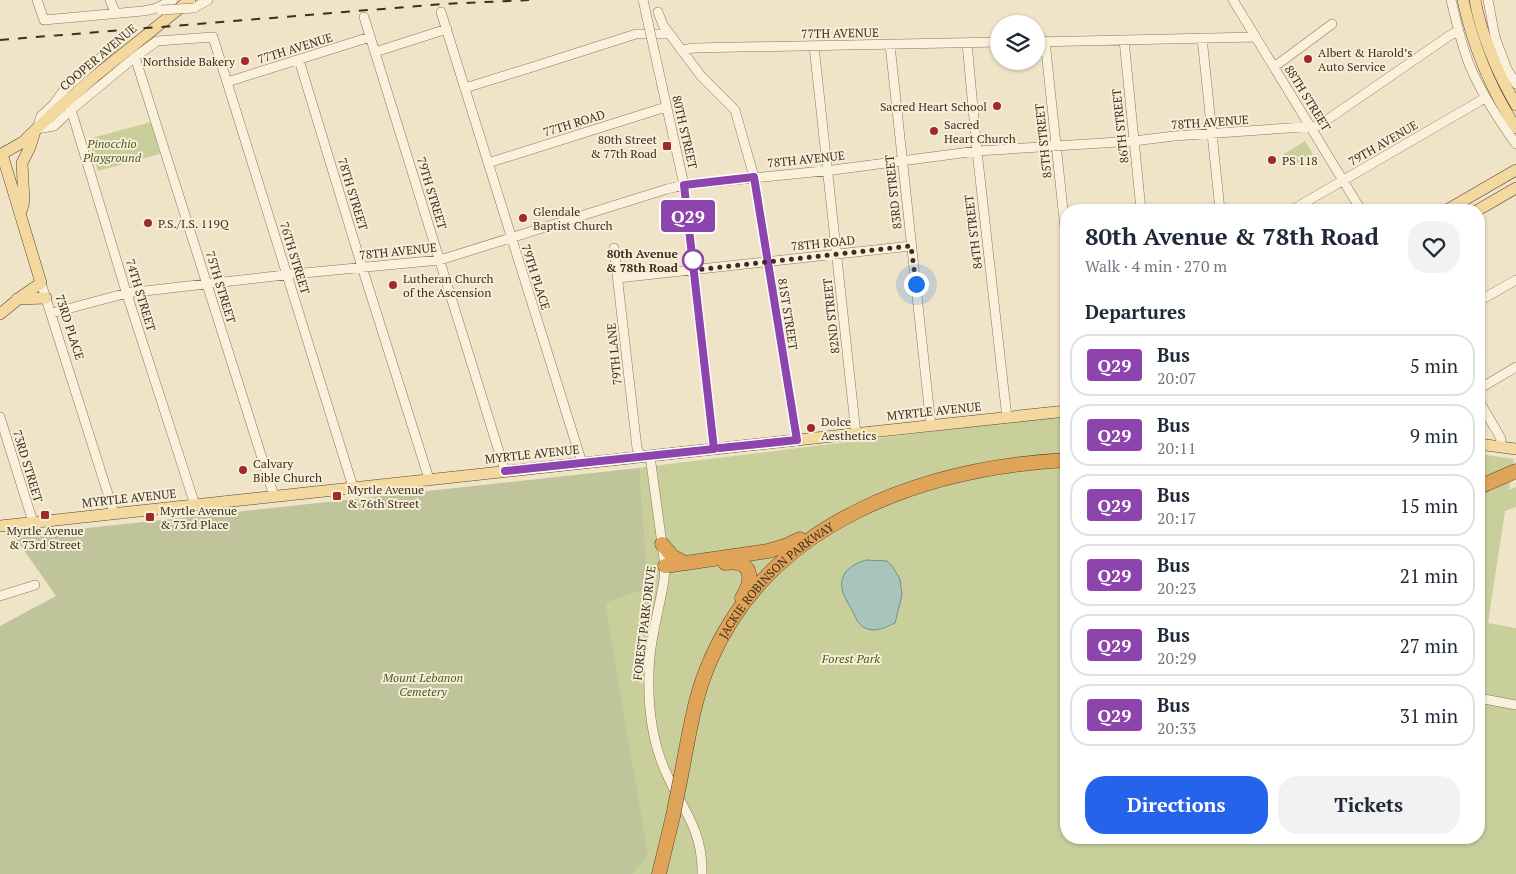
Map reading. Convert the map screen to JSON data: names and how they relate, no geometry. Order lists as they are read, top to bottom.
{
  "streets": {
    "highway": ["JACKIE ROBINSON PARKWAY"],
    "main road": ["COOPER AVENUE", "73RD PLACE", "MYRTLE AVENUE"],
    "street": [
      "77TH AVENUE",
      "88TH STREET",
      "78TH AVENUE",
      "77TH ROAD",
      "86TH STREET",
      "80TH STREET",
      "85TH STREET",
      "79TH AVENUE",
      "83RD STREET",
      "79TH STREET",
      "78TH STREET",
      "84TH STREET",
      "78TH ROAD",
      "76TH STREET",
      "79TH PLACE",
      "75TH STREET",
      "74TH STREET",
      "81ST STREET",
      "82ND STREET",
      "79TH LANE",
      "73RD STREET",
      "FOREST PARK DRIVE"
    ]
  },
  "crossings": [
    ["77TH AVENUE", "83RD STREET"],
    ["77TH AVENUE", "79TH STREET"],
    ["77TH AVENUE", "78TH STREET"],
    ["77TH AVENUE", "84TH STREET"],
    ["77TH AVENUE", "76TH STREET"],
    ["77TH AVENUE", "81ST STREET"],
    ["77TH AVENUE", "82ND STREET"],
    ["COOPER AVENUE", "76TH STREET"],
    ["COOPER AVENUE", "75TH STREET"],
    ["COOPER AVENUE", "74TH STREET"],
    ["COOPER AVENUE", "73RD PLACE"],
    ["88TH STREET", "78TH AVENUE"],
    ["88TH STREET", "79TH AVENUE"],
    ["78TH AVENUE", "86TH STREET"],
    ["78TH AVENUE", "80TH STREET"],
    ["78TH AVENUE", "85TH STREET"],
    ["78TH AVENUE", "83RD STREET"],
    ["78TH AVENUE", "79TH STREET"],
    ["78TH AVENUE", "78TH STREET"],
    ["78TH AVENUE", "84TH STREET"],
    ["78TH AVENUE", "76TH STREET"],
    ["78TH AVENUE", "79TH PLACE"],
    ["78TH AVENUE", "75TH STREET"],
    ["78TH AVENUE", "74TH STREET"],
    ["78TH AVENUE", "81ST STREET"],
    ["78TH AVENUE", "82ND STREET"],
    ["78TH AVENUE", "73RD PLACE"],
    ["77TH ROAD", "80TH STREET"],
    ["77TH ROAD", "79TH PLACE"],
    ["80TH STREET", "78TH ROAD"],
    ["80TH STREET", "MYRTLE AVENUE"],
    ["83RD STREET", "78TH ROAD"],
    ["83RD STREET", "MYRTLE AVENUE"],
    ["79TH STREET", "MYRTLE AVENUE"],
    ["78TH STREET", "MYRTLE AVENUE"],
    ["84TH STREET", "MYRTLE AVENUE"],
    ["78TH ROAD", "81ST STREET"],
    ["78TH ROAD", "82ND STREET"],
    ["78TH ROAD", "79TH LANE"],
    ["76TH STREET", "MYRTLE AVENUE"],
    ["79TH PLACE", "MYRTLE AVENUE"],
    ["75TH STREET", "MYRTLE AVENUE"],
    ["74TH STREET", "MYRTLE AVENUE"],
    ["81ST STREET", "MYRTLE AVENUE"],
    ["82ND STREET", "MYRTLE AVENUE"],
    ["73RD PLACE", "MYRTLE AVENUE"],
    ["79TH LANE", "MYRTLE AVENUE"],
    ["79TH LANE", "FOREST PARK DRIVE"],
    ["MYRTLE AVENUE", "73RD STREET"],
    ["MYRTLE AVENUE", "FOREST PARK DRIVE"]
  ],
  "parks": ["Pinocchio Playground", "Forest Park", "Mount Lebanon Cemetery"],
  "places": {
    "other": [
      "Albert & Harold’s Auto Service",
      "Northside Bakery",
      "Sacred Heart School",
      "Sacred Heart Church",
      "PS 118",
      "Glendale Baptist Church",
      "P.S./I.S. 119Q",
      "80th Avenue & 78th Road",
      "Lutheran Church of the Ascension",
      "Dolce Aesthetics",
      "Calvary Bible Church"
    ],
    "transit": [
      "80th Street & 77th Road",
      "Myrtle Avenue & 76th Street",
      "Myrtle Avenue & 73rd Street",
      "Myrtle Avenue & 73rd Place"
    ]
  },
  "lines": ["bus line Q29"],
  "page": {
    "on_map": "Q29",
    "heading": [
      ["80th Avenue & 78th Road", "Walk · 4 min · 270 m"],
      "Departures"
    ],
    "list": [
      {
        "mark": "Q29",
        "name": "Bus",
        "note": "20:07",
        "value": "5 min"
      },
      {
        "mark": "Q29",
        "name": "Bus",
        "note": "20:11",
        "value": "9 min"
      },
      {
        "mark": "Q29",
        "name": "Bus",
        "note": "20:17",
        "value": "15 min"
      },
      {
        "mark": "Q29",
        "name": "Bus",
        "note": "20:23",
        "value": "21 min"
      },
      {
        "mark": "Q29",
        "name": "Bus",
        "note": "20:29",
        "value": "27 min"
      },
      {
        "mark": "Q29",
        "name": "Bus",
        "note": "20:33",
        "value": "31 min"
      }
    ],
    "buttons": ["Directions", "Tickets"]
  }
}
